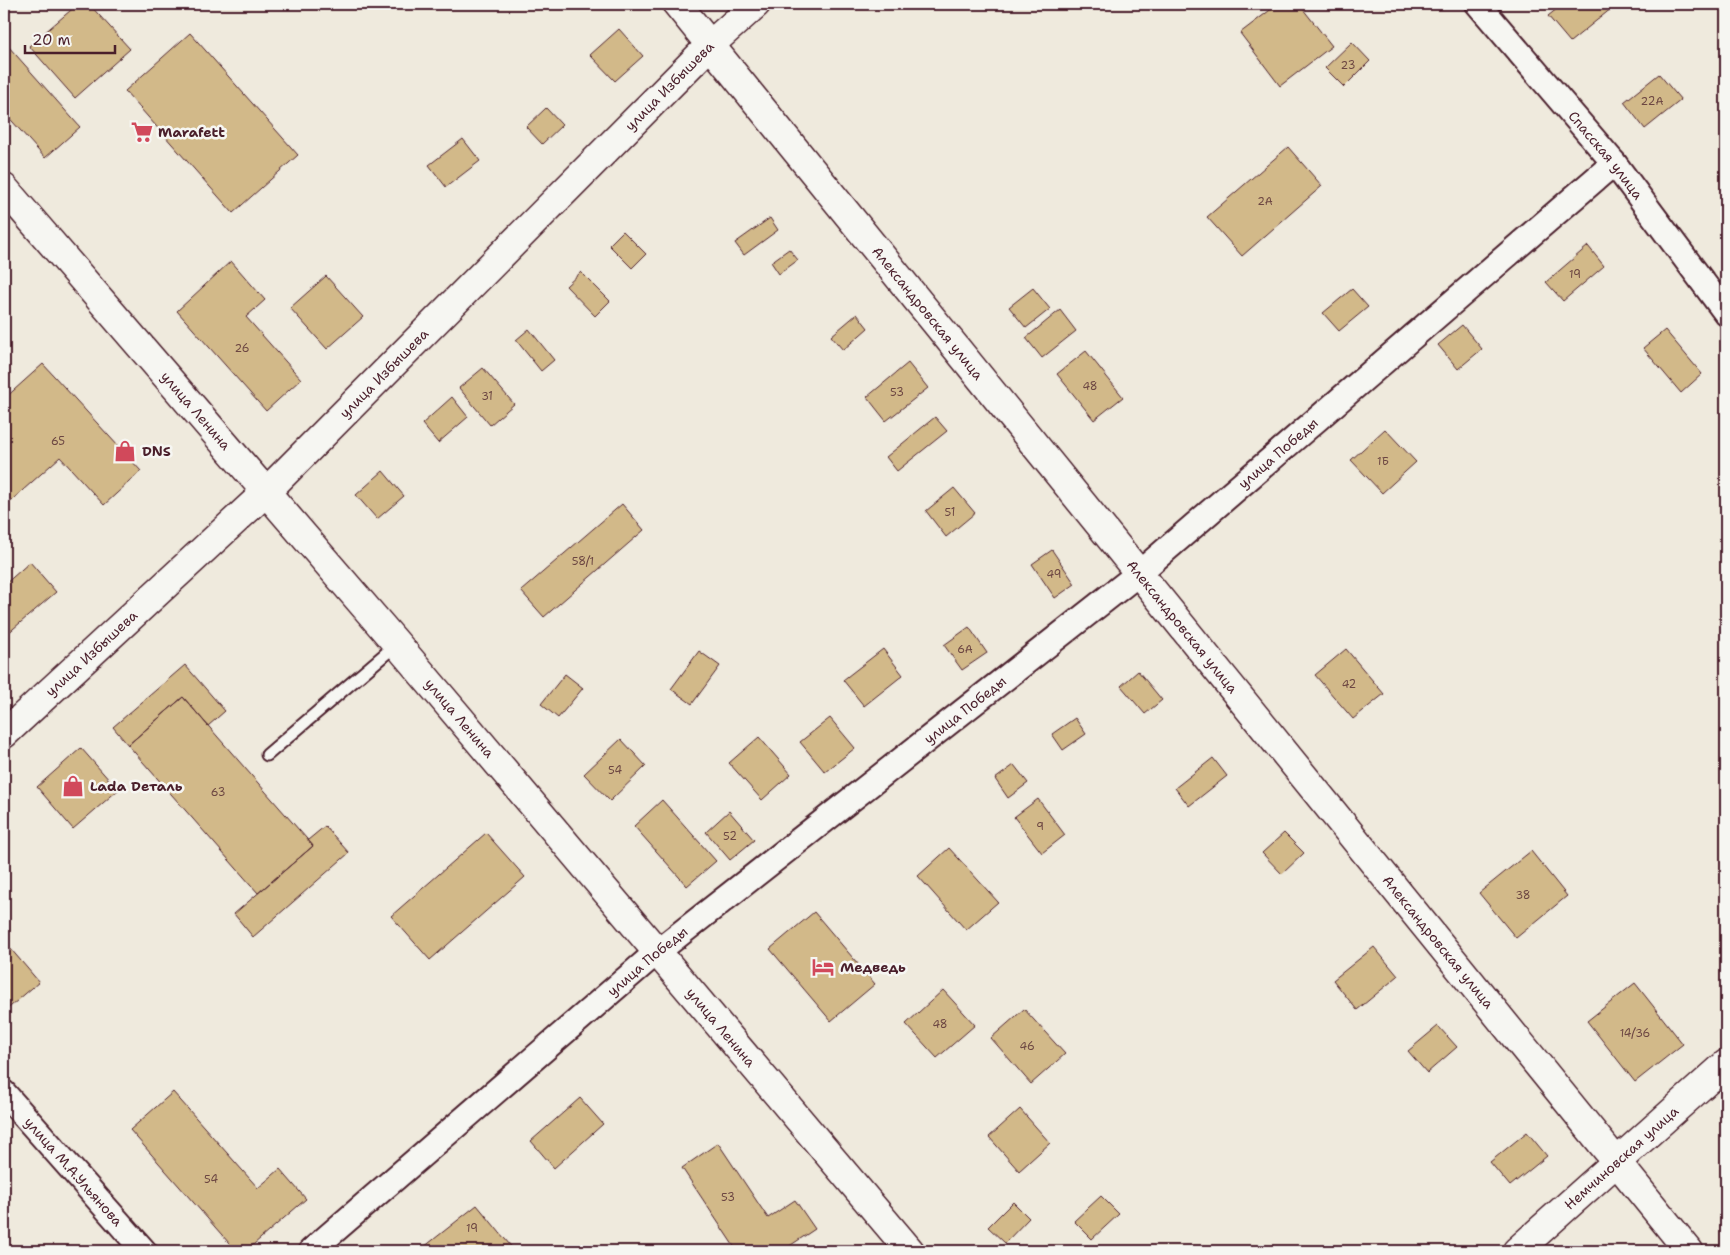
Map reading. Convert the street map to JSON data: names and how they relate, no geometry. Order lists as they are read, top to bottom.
{
  "streets": {
    "main road": [
      "улица Избышева",
      "Александровская улица",
      "улица Ленина",
      "Немчиновская улица"
    ],
    "street": ["Спасская улица", "улица Победы", "улица М.А.Ульянова"]
  },
  "crossings": [
    ["улица Избышева", "Александровская улица"],
    ["улица Избышева", "улица Ленина"],
    ["Спасская улица", "улица Победы"],
    ["Александровская улица", "улица Победы"],
    ["Александровская улица", "Немчиновская улица"],
    ["улица Ленина", "улица Победы"]
  ],
  "places": {
    "supermarket": ["Marafett"],
    "shop": ["DNS", "Lada Dеталь"],
    "hotel": ["Медведь"]
  },
  "house_numbers": [
    "23",
    "22А",
    "2А",
    "19",
    "26",
    "48",
    "53",
    "31",
    "65",
    "1Б",
    "51",
    "58/1",
    "49",
    "6А",
    "42",
    "54",
    "63",
    "9",
    "52",
    "38",
    "48",
    "14/36",
    "46",
    "54",
    "53",
    "19"
  ],
  "scale_bar": "20 m"
}
